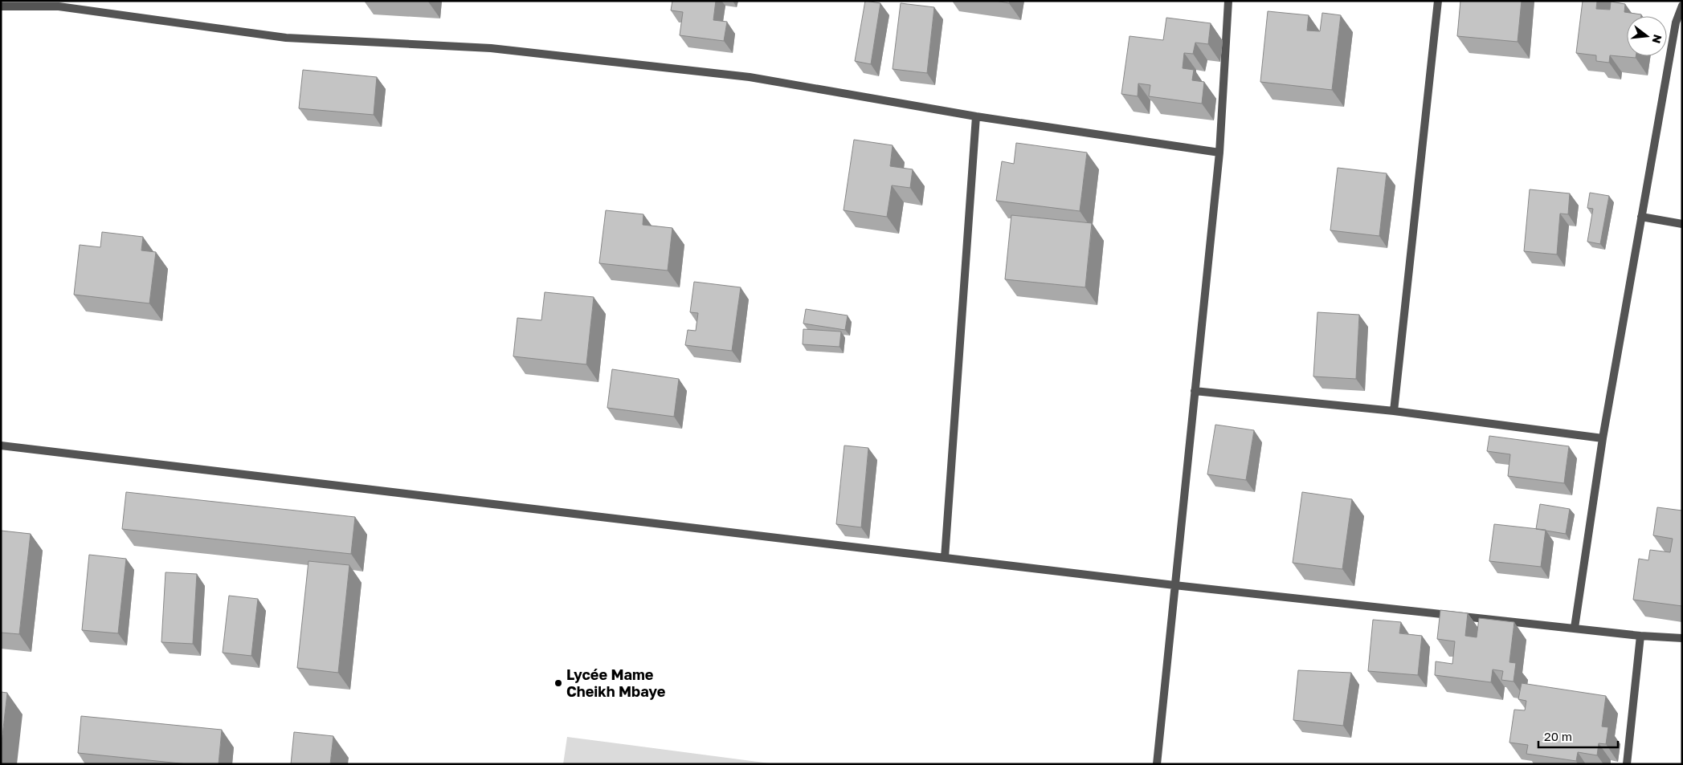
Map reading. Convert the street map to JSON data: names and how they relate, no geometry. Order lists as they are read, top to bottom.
{
  "places": ["Lycée Mame Cheikh Mbaye"],
  "scale_bar": "20 m",
  "north": "right"
}
